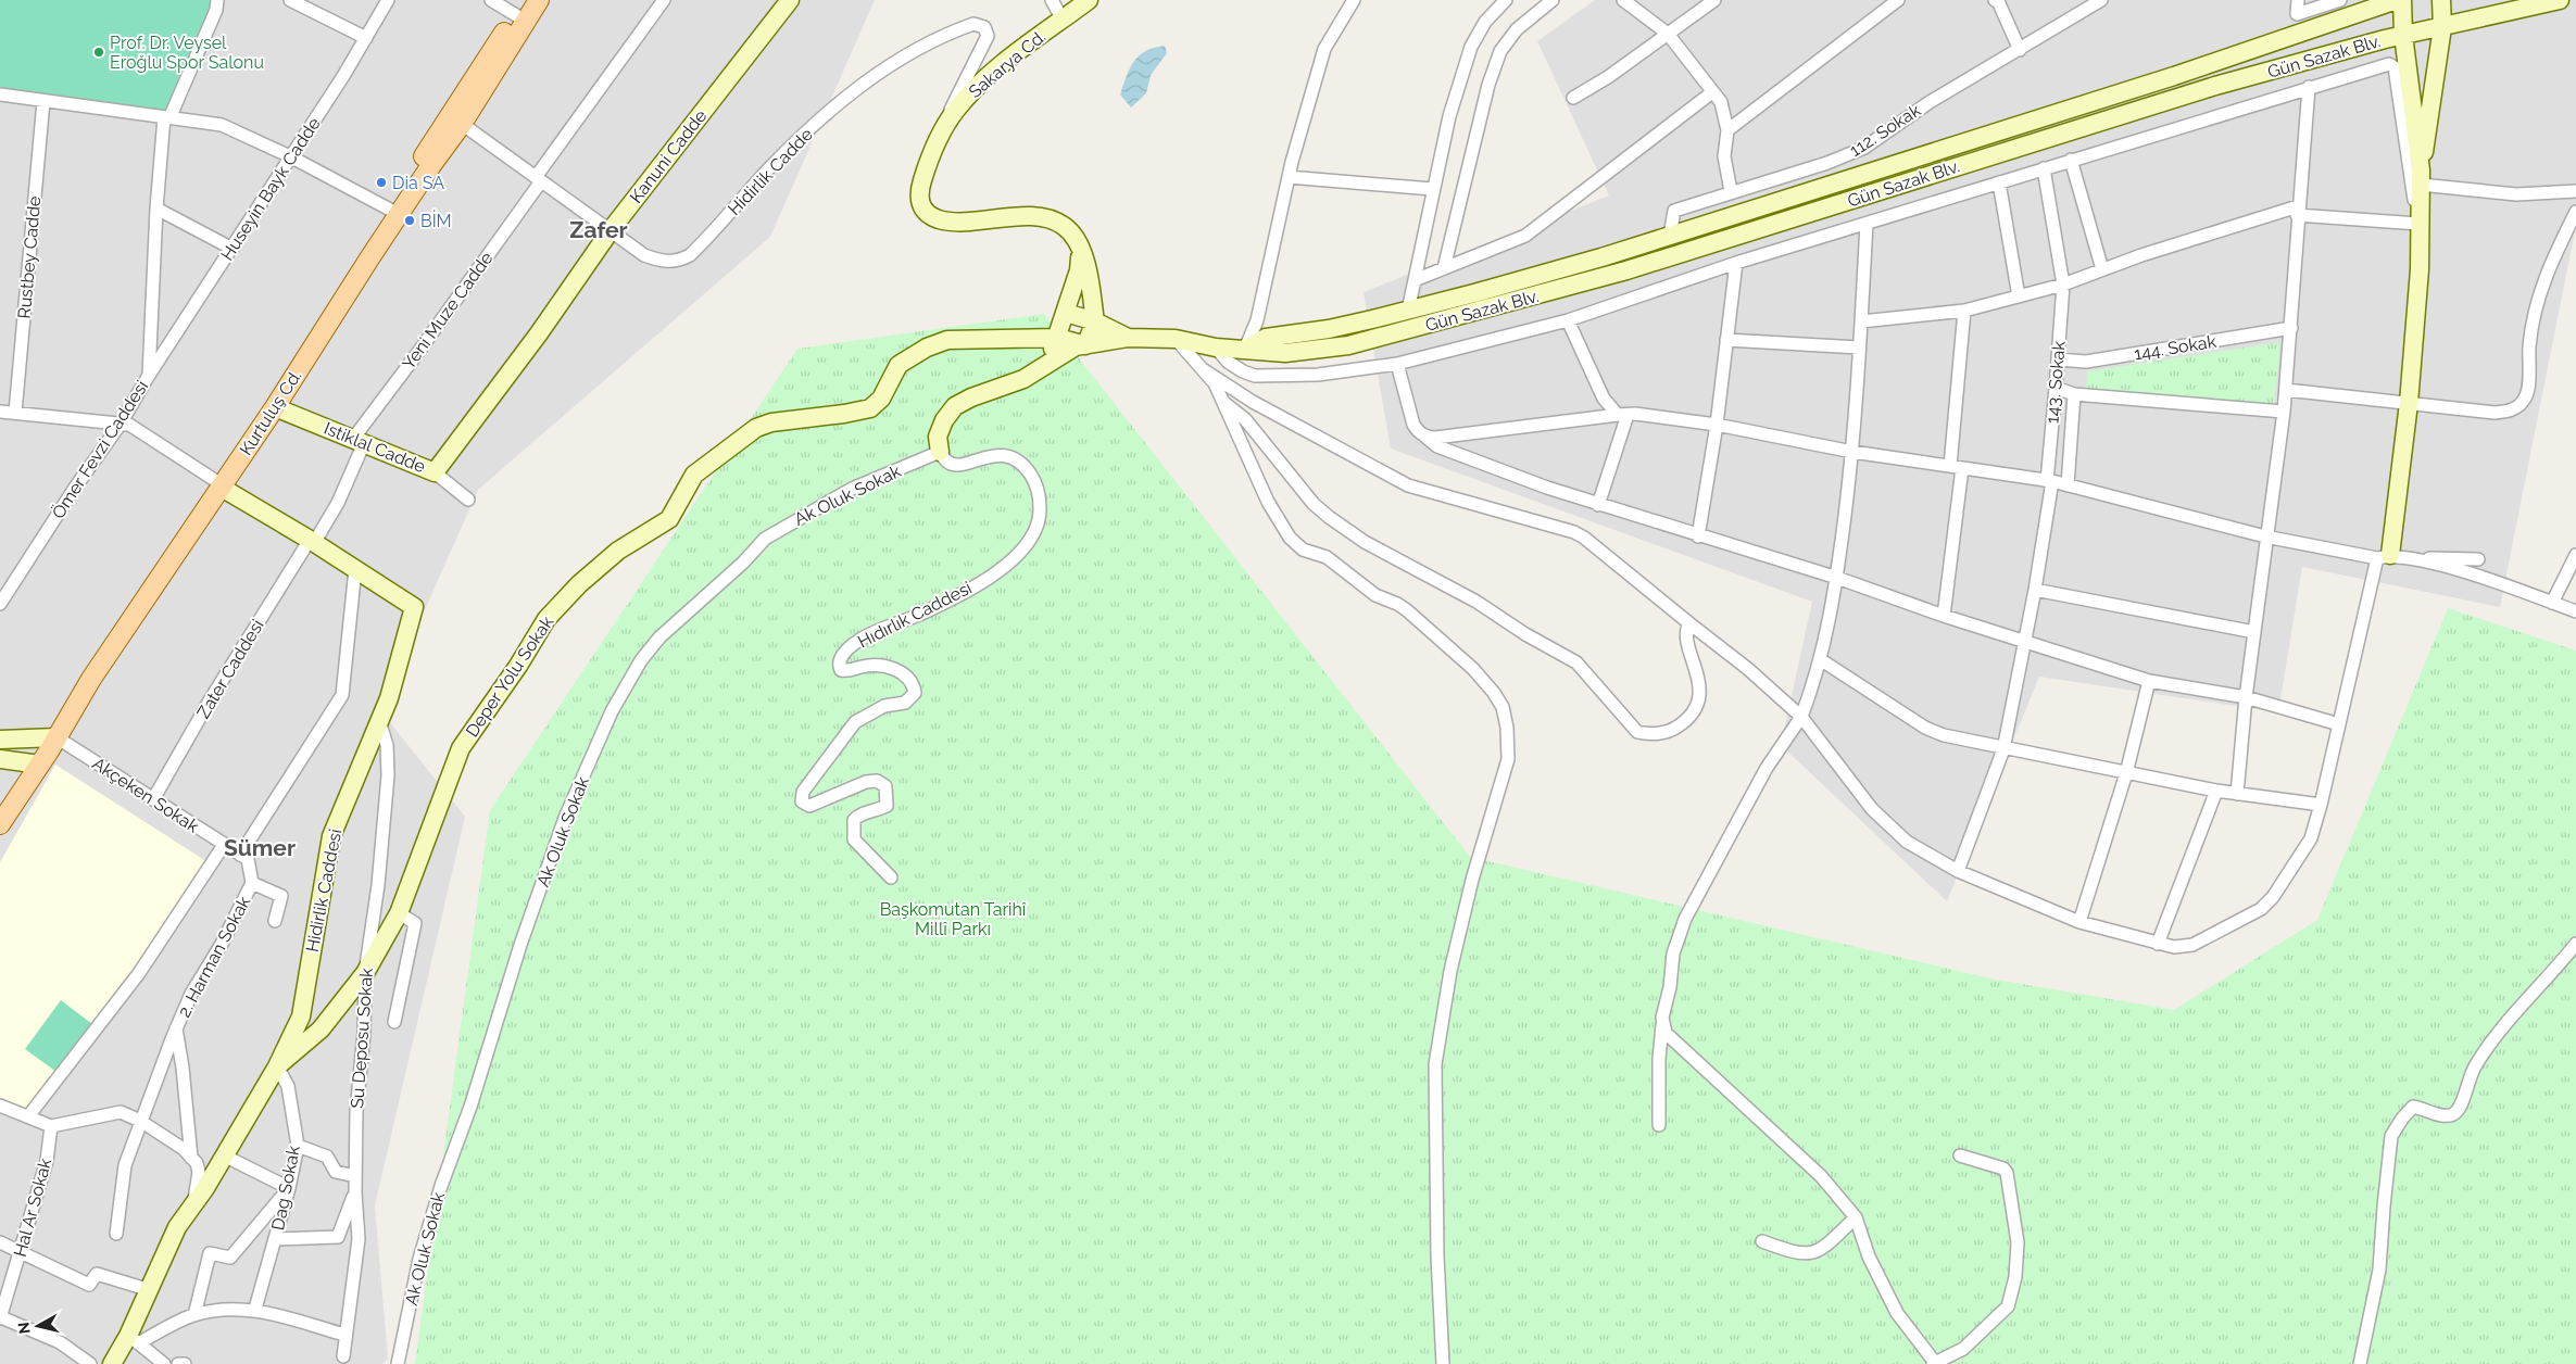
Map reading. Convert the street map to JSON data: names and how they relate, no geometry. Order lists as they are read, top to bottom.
{
  "streets": {
    "main road": ["Kurtuluş Cd."],
    "street": [
      "Gün Sazak Blv.",
      "Sakarya Cd.",
      "112. Sokak",
      "Kanuni Cadde",
      "Hidirlik Cadde",
      "Huseyin Bayk Cadde",
      "Rustbey Cadde",
      "Yeni Muze Cadde",
      "144. Sokak",
      "143. Sokak",
      "Istiklal Cadde",
      "Ömer Fevzi Caddesi",
      "Ak Oluk Sokak",
      "Hıdırlık Caddesi",
      "Zater Caddesi",
      "Deper Yolu Sokak",
      "Akçeken Sokak",
      "Hidirlik Caddesi",
      "2. Harman Sokak",
      "Su Deposu Sokak",
      "Dag Sokak",
      "Hal Ar Sokak"
    ]
  },
  "crossings": [
    ["Gün Sazak Blv.", "112. Sokak"],
    ["Sakarya Cd.", "Hidirlik Cadde"],
    ["Kanuni Cadde", "Hidirlik Cadde"],
    ["Kanuni Cadde", "Istiklal Cadde"],
    ["Hidirlik Cadde", "Yeni Muze Cadde"],
    ["Hidirlik Cadde", "Kurtuluş Cd."],
    ["Huseyin Bayk Cadde", "Ömer Fevzi Caddesi"],
    ["Yeni Muze Cadde", "Istiklal Cadde"],
    ["Yeni Muze Cadde", "Zater Caddesi"],
    ["144. Sokak", "143. Sokak"],
    ["Kurtuluş Cd.", "Istiklal Cadde"],
    ["Kurtuluş Cd.", "Akçeken Sokak"],
    ["Kurtuluş Cd.", "Hidirlik Caddesi"],
    ["Istiklal Cadde", "Zater Caddesi"],
    ["Ak Oluk Sokak", "Hıdırlık Caddesi"],
    ["Zater Caddesi", "Akçeken Sokak"],
    ["Zater Caddesi", "Hidirlik Caddesi"],
    ["Deper Yolu Sokak", "Hidirlik Caddesi"],
    ["Deper Yolu Sokak", "Su Deposu Sokak"],
    ["Deper Yolu Sokak", "Dag Sokak"],
    ["Hidirlik Caddesi", "Su Deposu Sokak"],
    ["Hidirlik Caddesi", "Dag Sokak"]
  ],
  "districts": ["Zafer", "Sümer"],
  "parks": ["Başkomutan Tarihî Millî Parkı"],
  "places": ["Prof. Dr. Veysel Eroğlu Spor Salonu", "Dia SA", "BİM"],
  "north": "left"
}
